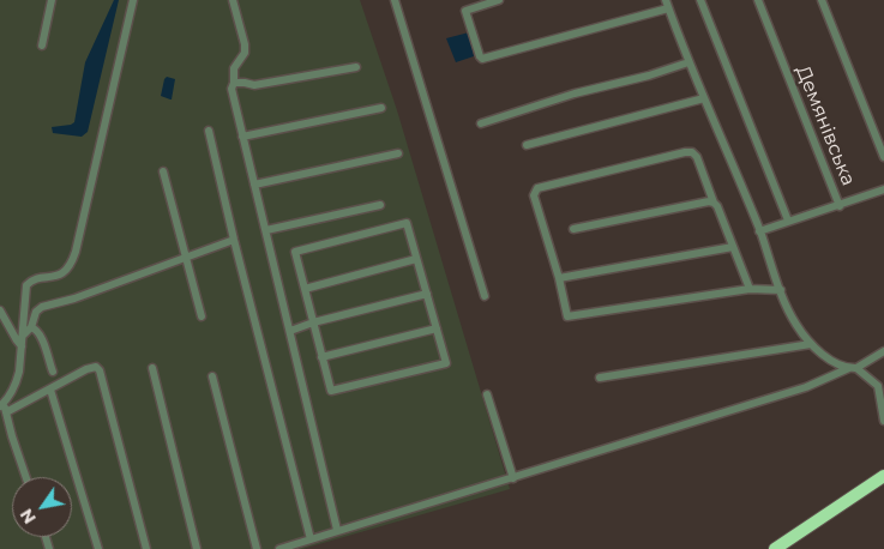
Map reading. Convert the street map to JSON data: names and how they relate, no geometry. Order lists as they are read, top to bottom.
{
  "streets": {
    "street": ["Демянівська"]
  },
  "north": "bottom left"
}
